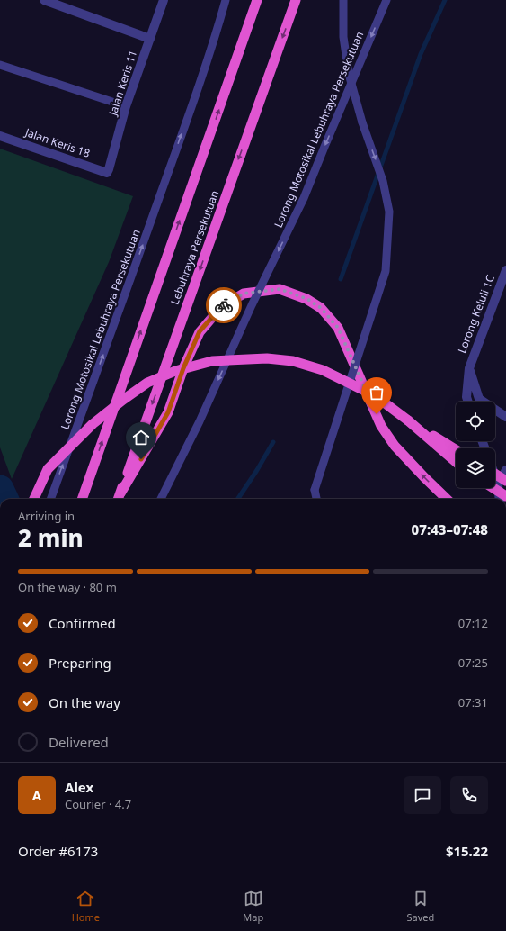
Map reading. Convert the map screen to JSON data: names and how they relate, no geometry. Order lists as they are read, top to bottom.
{
  "streets": {
    "highway": ["Lebuhraya Persekutuan"],
    "street": ["Jalan Keris 11", "Jalan Keris 18", "Lorong Keluli 1C"],
    "lane": ["Lorong Motosikal Lebuhraya Persekutuan"]
  },
  "crossings": [
    ["Jalan Keris 11", "Jalan Keris 18"]
  ],
  "page": {
    "heading": ["2 min", "Arriving in", "07:43–07:48"],
    "panel": [
      "Alex",
      "Courier · 4.7",
      "Order #6173",
      "$15.22"
    ],
    "bar": "On the way · 80 m",
    "list": [
      ["Confirmed", "07:12"],
      ["Preparing", "07:25"],
      ["On the way", "07:31"],
      "Delivered"
    ],
    "round": "A",
    "tabs": ["Home", "Map", "Saved"]
  }
}
